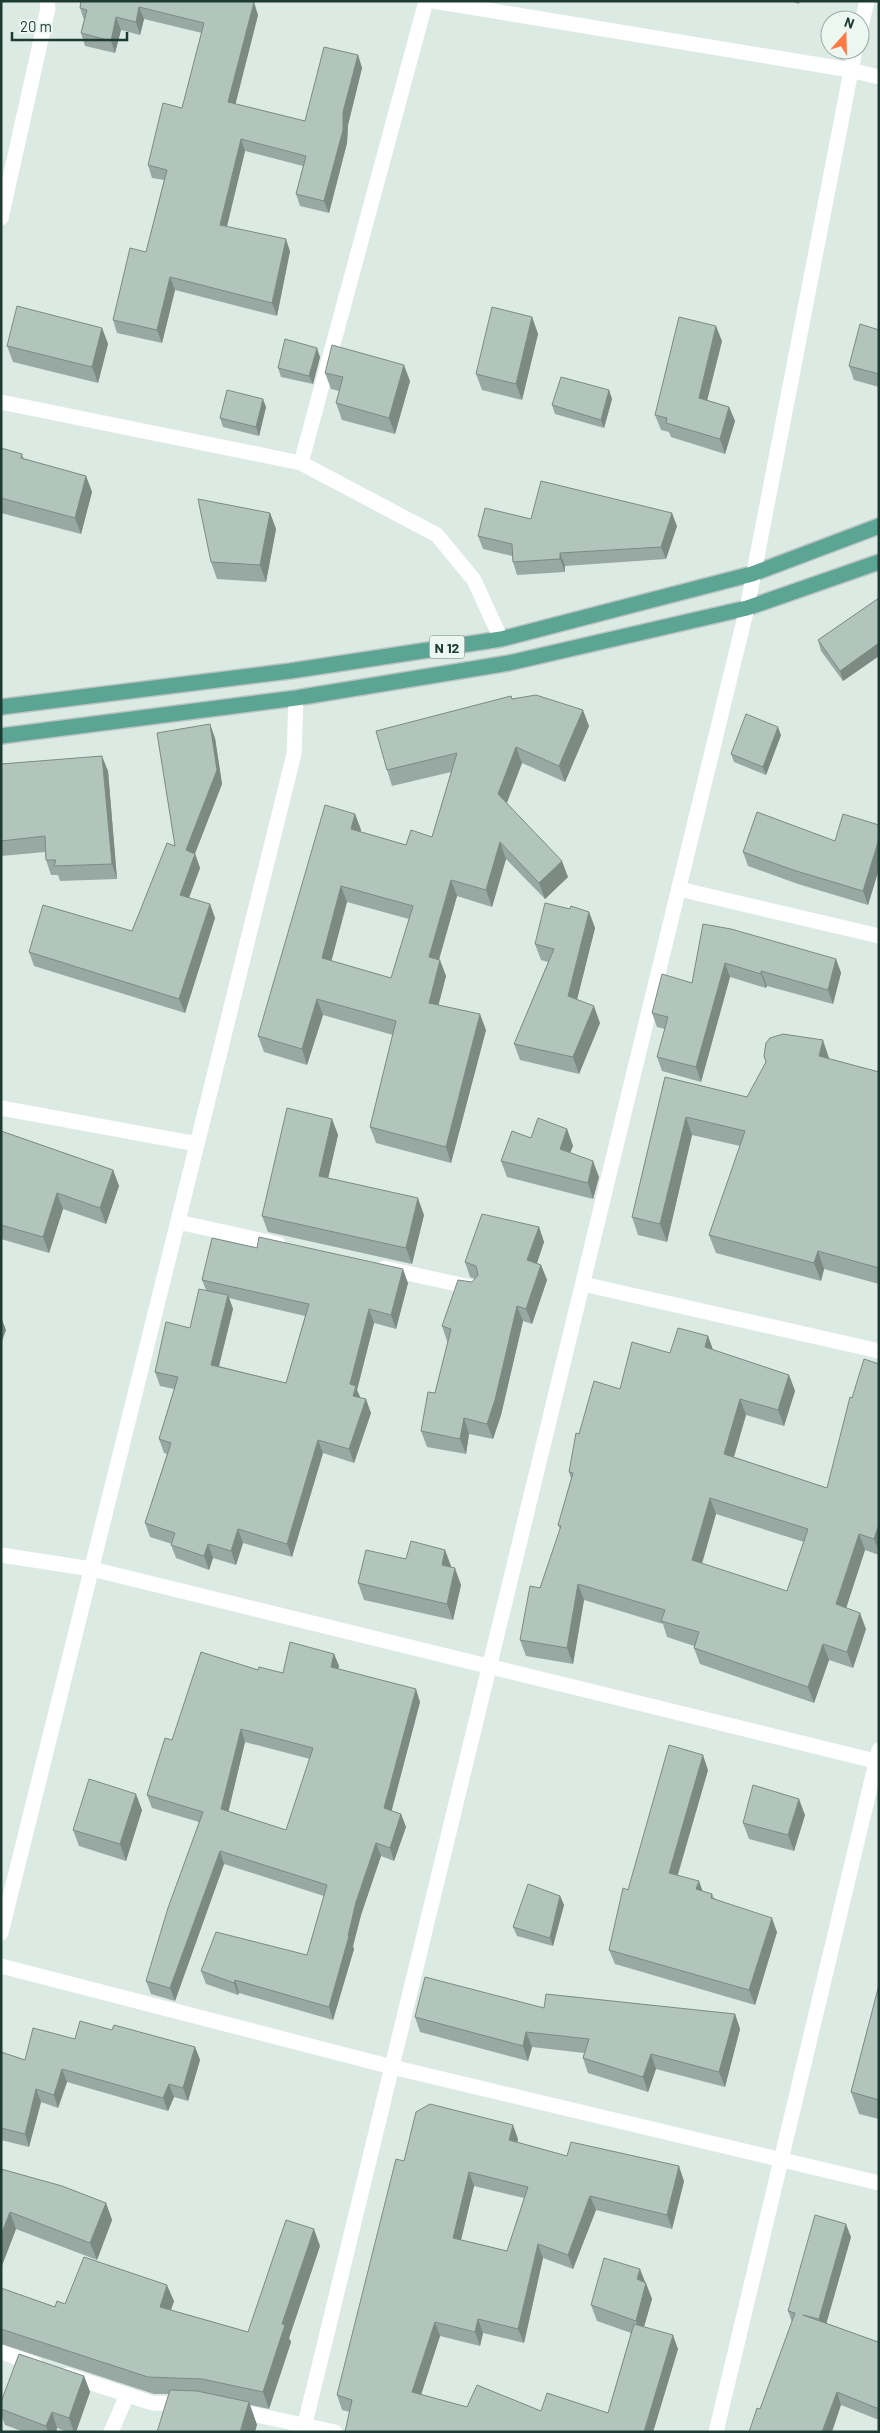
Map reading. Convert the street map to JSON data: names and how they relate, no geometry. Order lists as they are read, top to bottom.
{
  "streets": {
    "main road": ["N 12"]
  },
  "scale_bar": "20 m",
  "north": "top"
}
